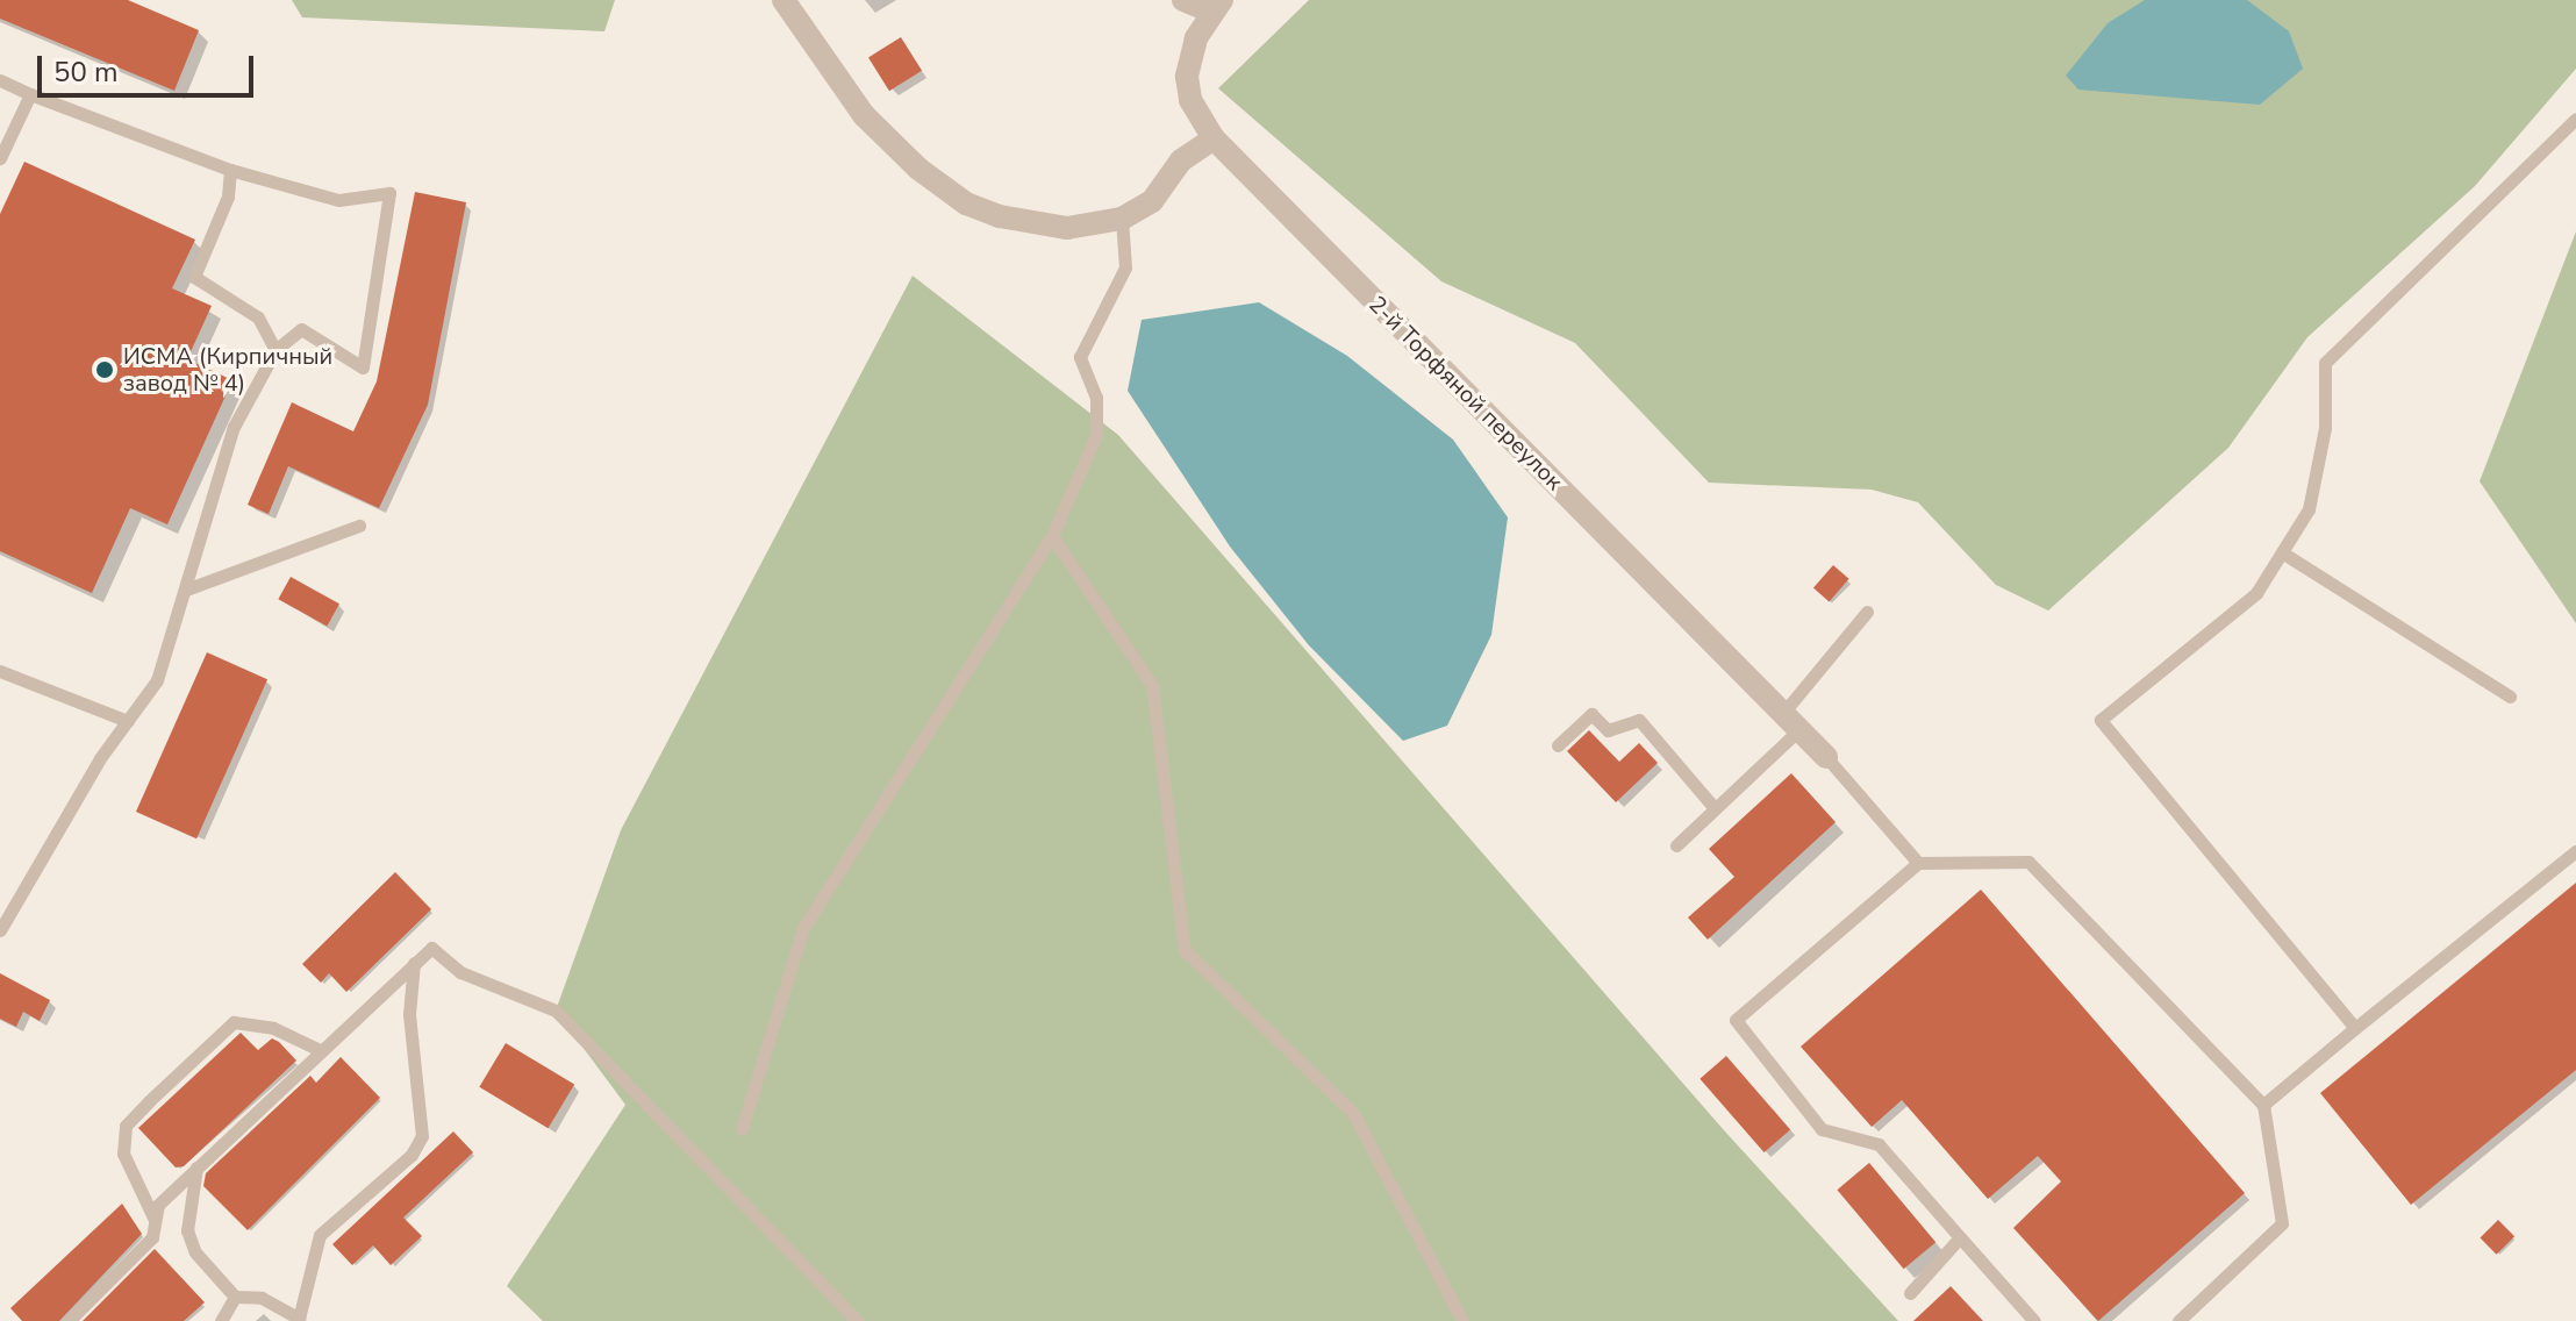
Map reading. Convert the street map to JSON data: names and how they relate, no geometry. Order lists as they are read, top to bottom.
{
  "streets": {
    "street": ["2-й Торфяной переулок"]
  },
  "places": ["ИСМА (Кирпичный завод № 4)"],
  "scale_bar": "50 m"
}
